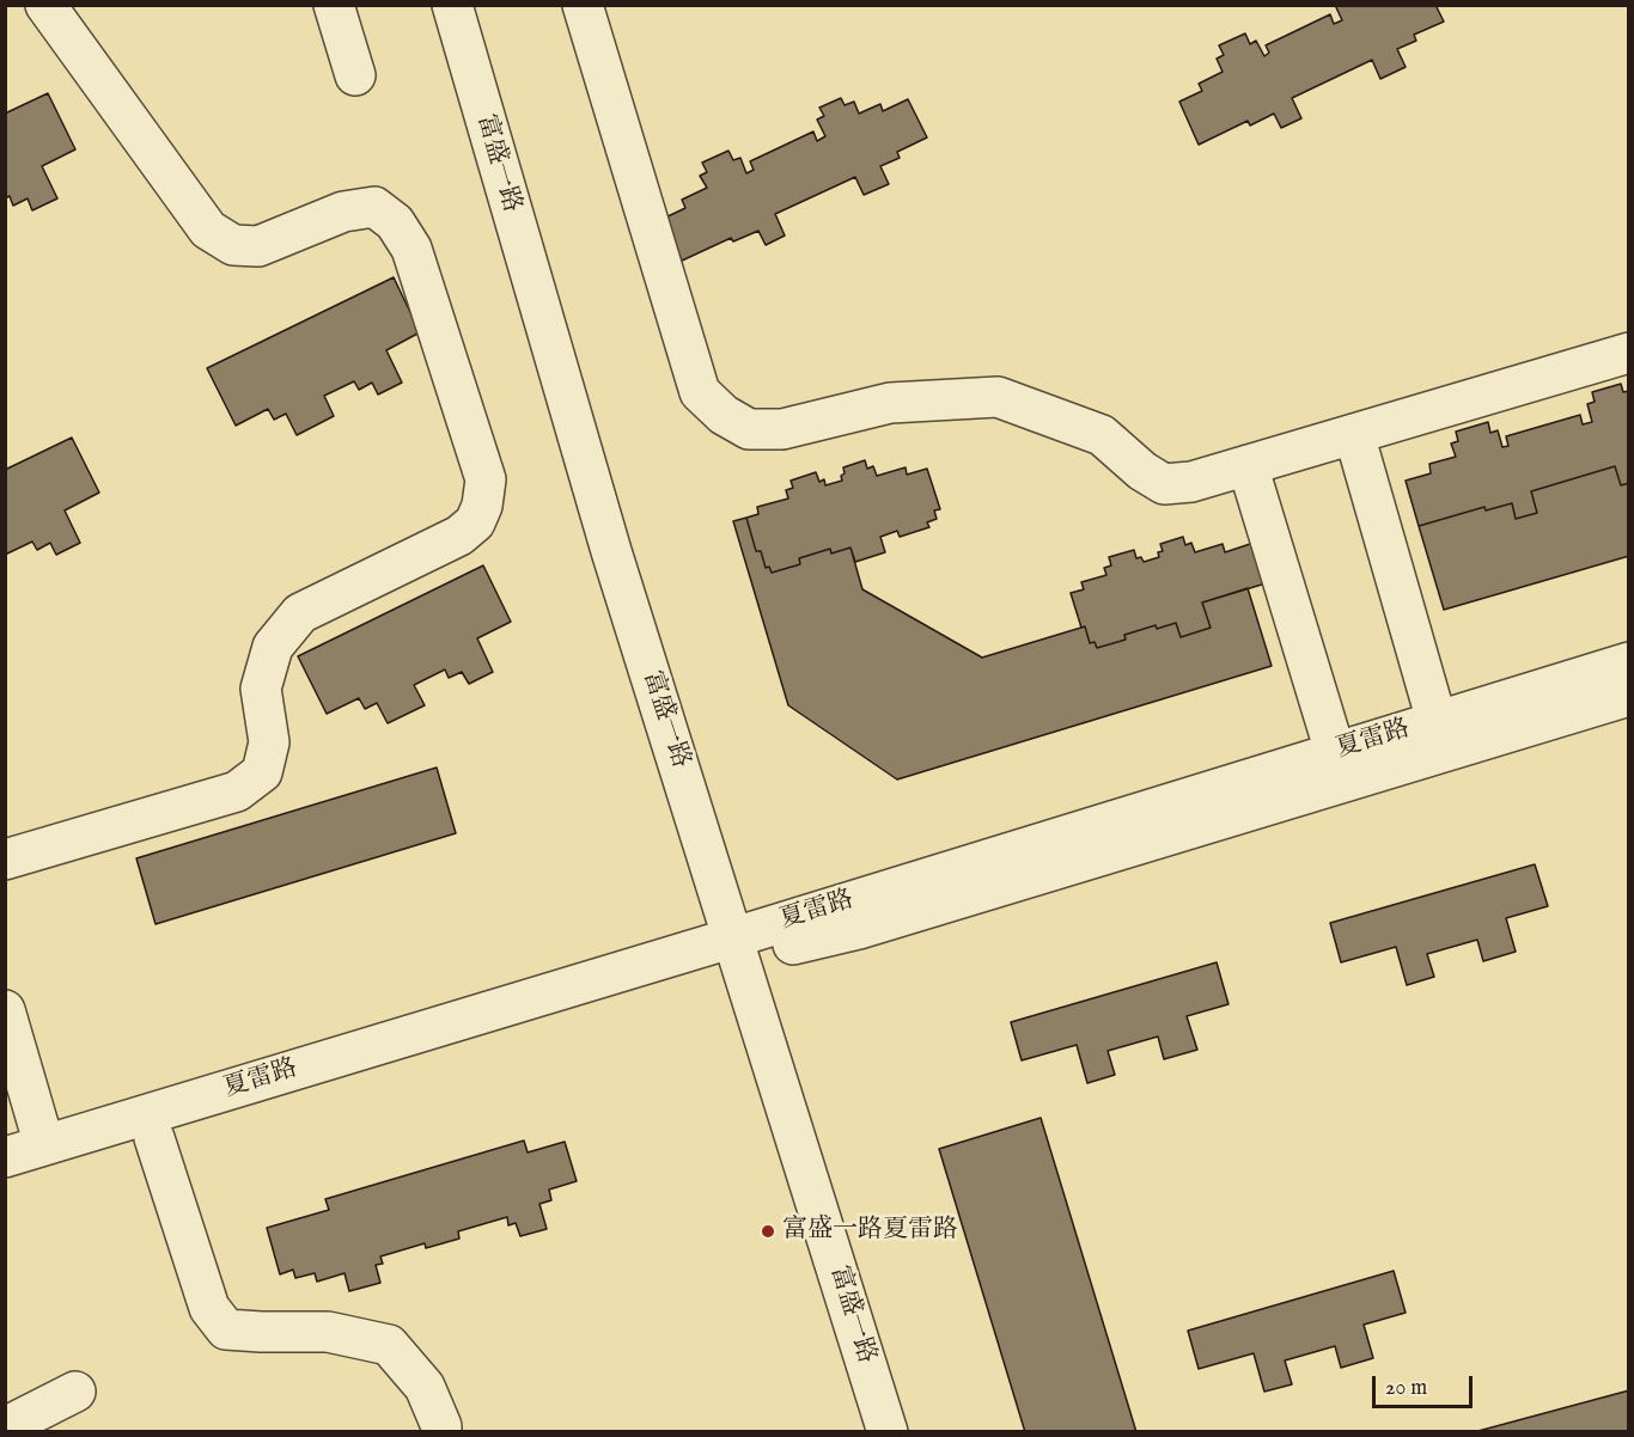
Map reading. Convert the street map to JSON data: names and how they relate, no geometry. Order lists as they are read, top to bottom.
{
  "streets": {
    "street": ["富盛一路", "夏雷路"]
  },
  "crossings": [
    ["富盛一路", "夏雷路"]
  ],
  "places": ["富盛一路夏雷路"],
  "scale_bar": "20 m"
}
